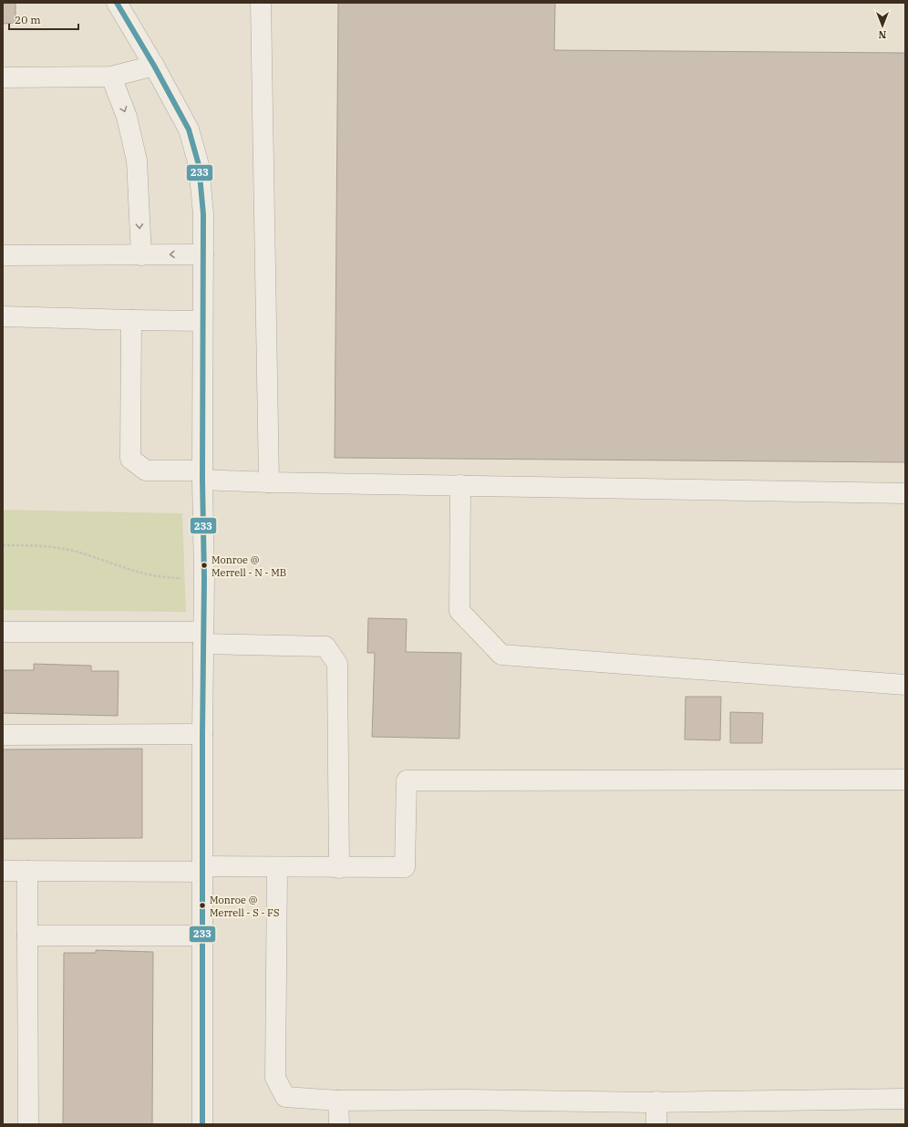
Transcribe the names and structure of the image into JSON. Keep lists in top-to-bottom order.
{
  "places": ["Monroe @ Merrell - N - MB", "Monroe @ Merrell - S - FS"],
  "lines": ["transit line 233"],
  "scale_bar": "20 m",
  "north": "bottom"
}
